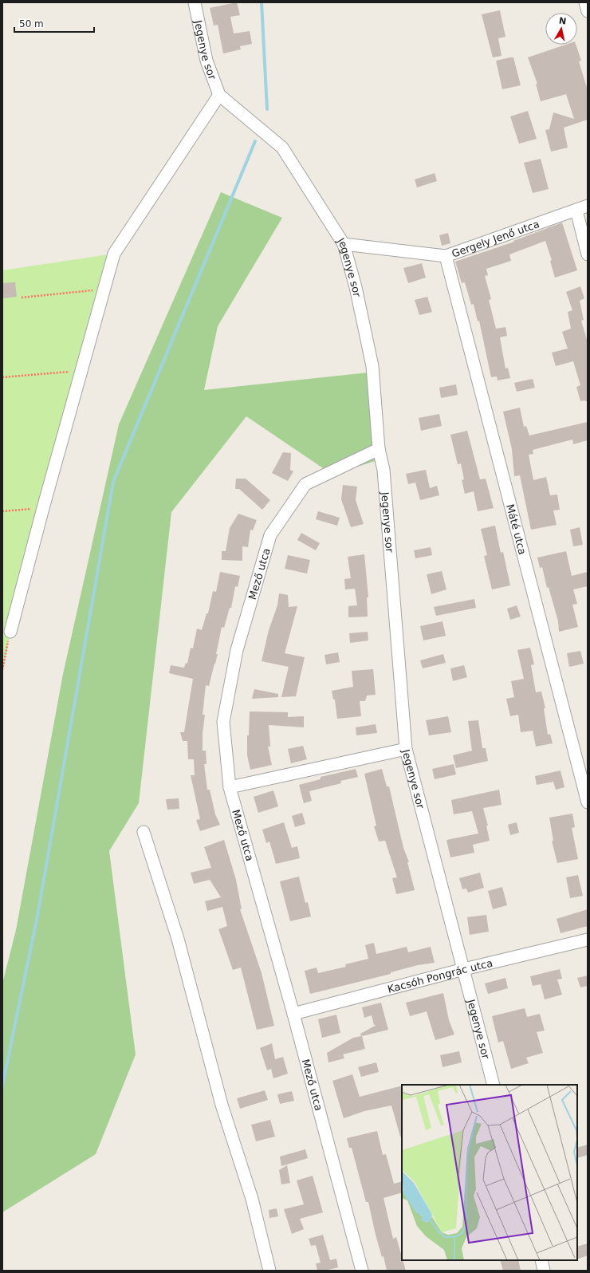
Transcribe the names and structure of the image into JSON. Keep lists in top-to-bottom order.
{
  "streets": {
    "street": [
      "Jegenye sor",
      "Gergely Jenő utca",
      "Máté utca",
      "Mező utca",
      "Kacsóh Pongrác utca"
    ]
  },
  "crossings": [
    ["Jegenye sor", "Gergely Jenő utca"],
    ["Jegenye sor", "Mező utca"],
    ["Jegenye sor", "Kacsóh Pongrác utca"],
    ["Gergely Jenő utca", "Máté utca"],
    ["Mező utca", "Kacsóh Pongrác utca"]
  ],
  "scale_bar": "50 m",
  "north": "top"
}
